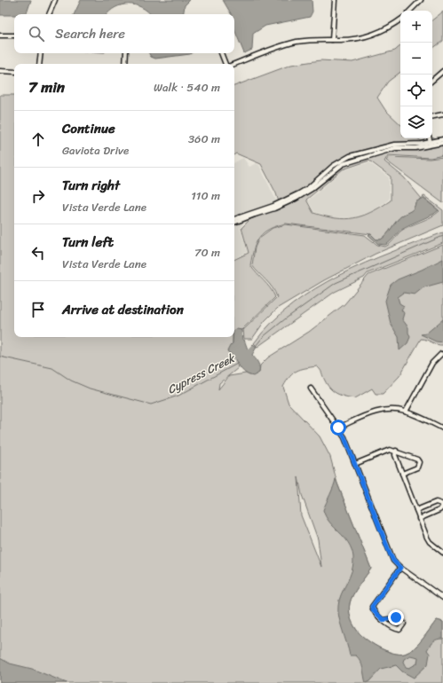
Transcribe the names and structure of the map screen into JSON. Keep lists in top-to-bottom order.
{
  "water": ["Cypress Creek"],
  "page": {
    "map_buttons": ["+", "−"],
    "search": "Search here",
    "heading": ["7 min", "Walk · 540 m"],
    "list": [
      ["Continue", "Gaviota Drive", "360 m"],
      ["Turn right", "Vista Verde Lane", "110 m"],
      ["Turn left", "Vista Verde Lane", "70 m"],
      "Arrive at destination"
    ]
  }
}
